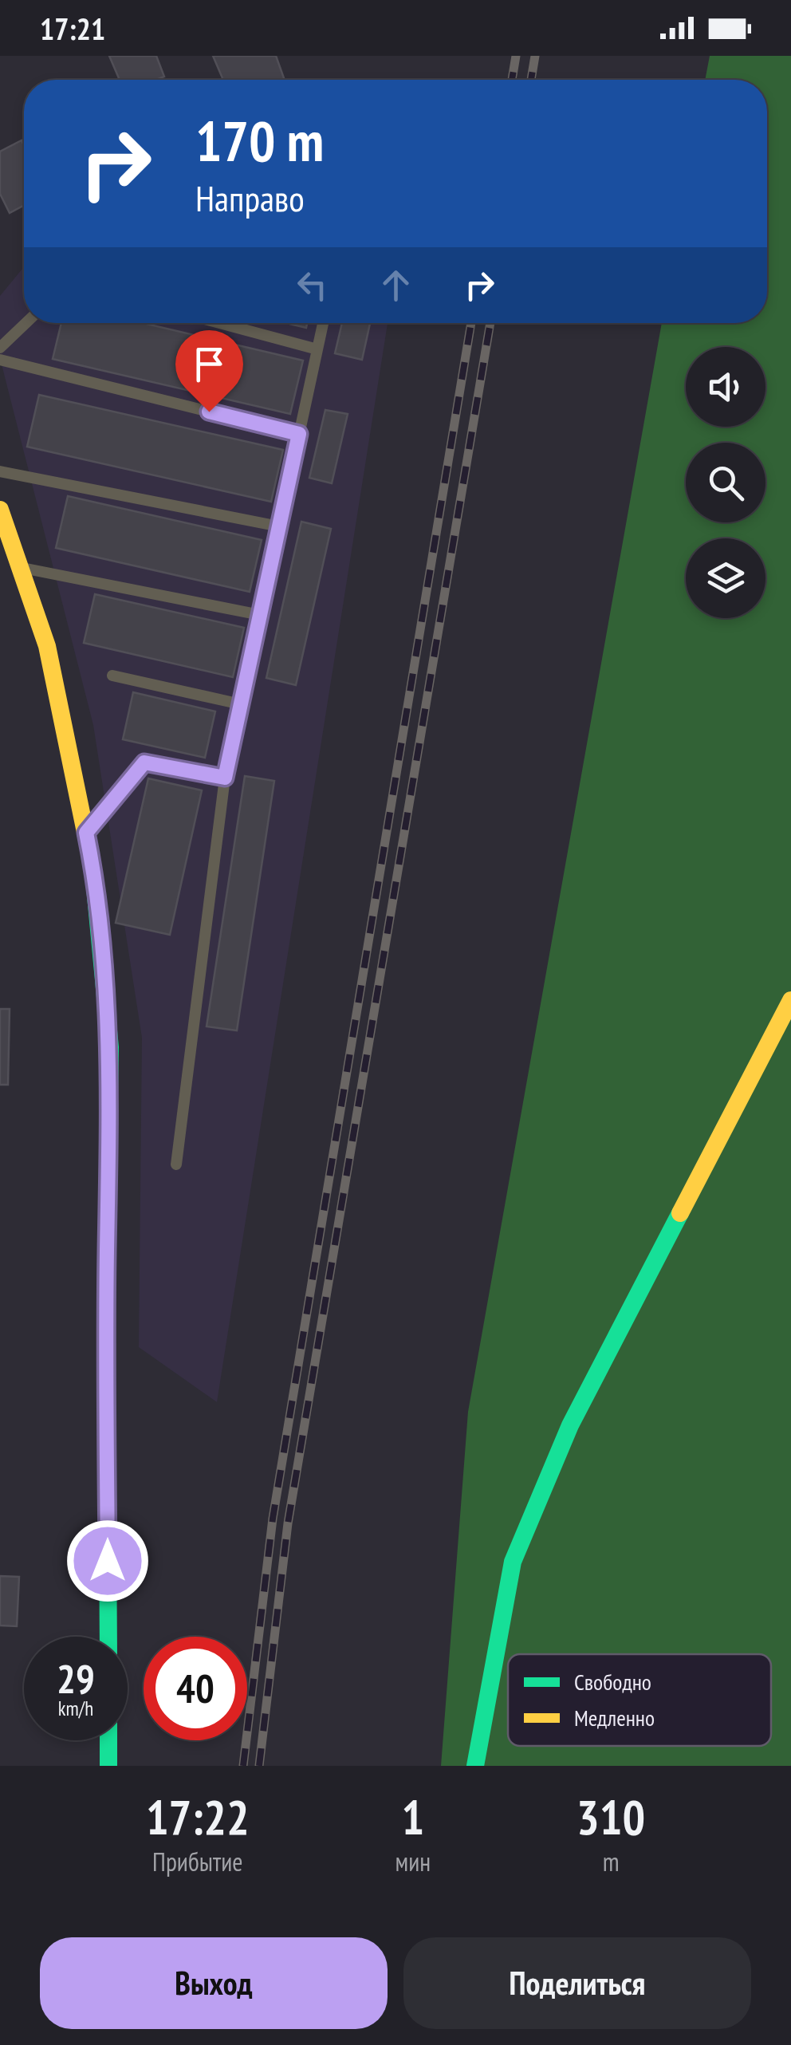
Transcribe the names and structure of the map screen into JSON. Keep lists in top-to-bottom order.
{
  "legend": ["Свободно", "Медленно"],
  "page": {
    "status": "17:21",
    "turn": ["170 m", "Направо"],
    "speed": "29 km/h",
    "limit": "40",
    "eta": [
      "17:22",
      "Прибытие",
      "1",
      "мин",
      "310",
      "m"
    ],
    "buttons": ["Выход", "Поделиться"]
  }
}
